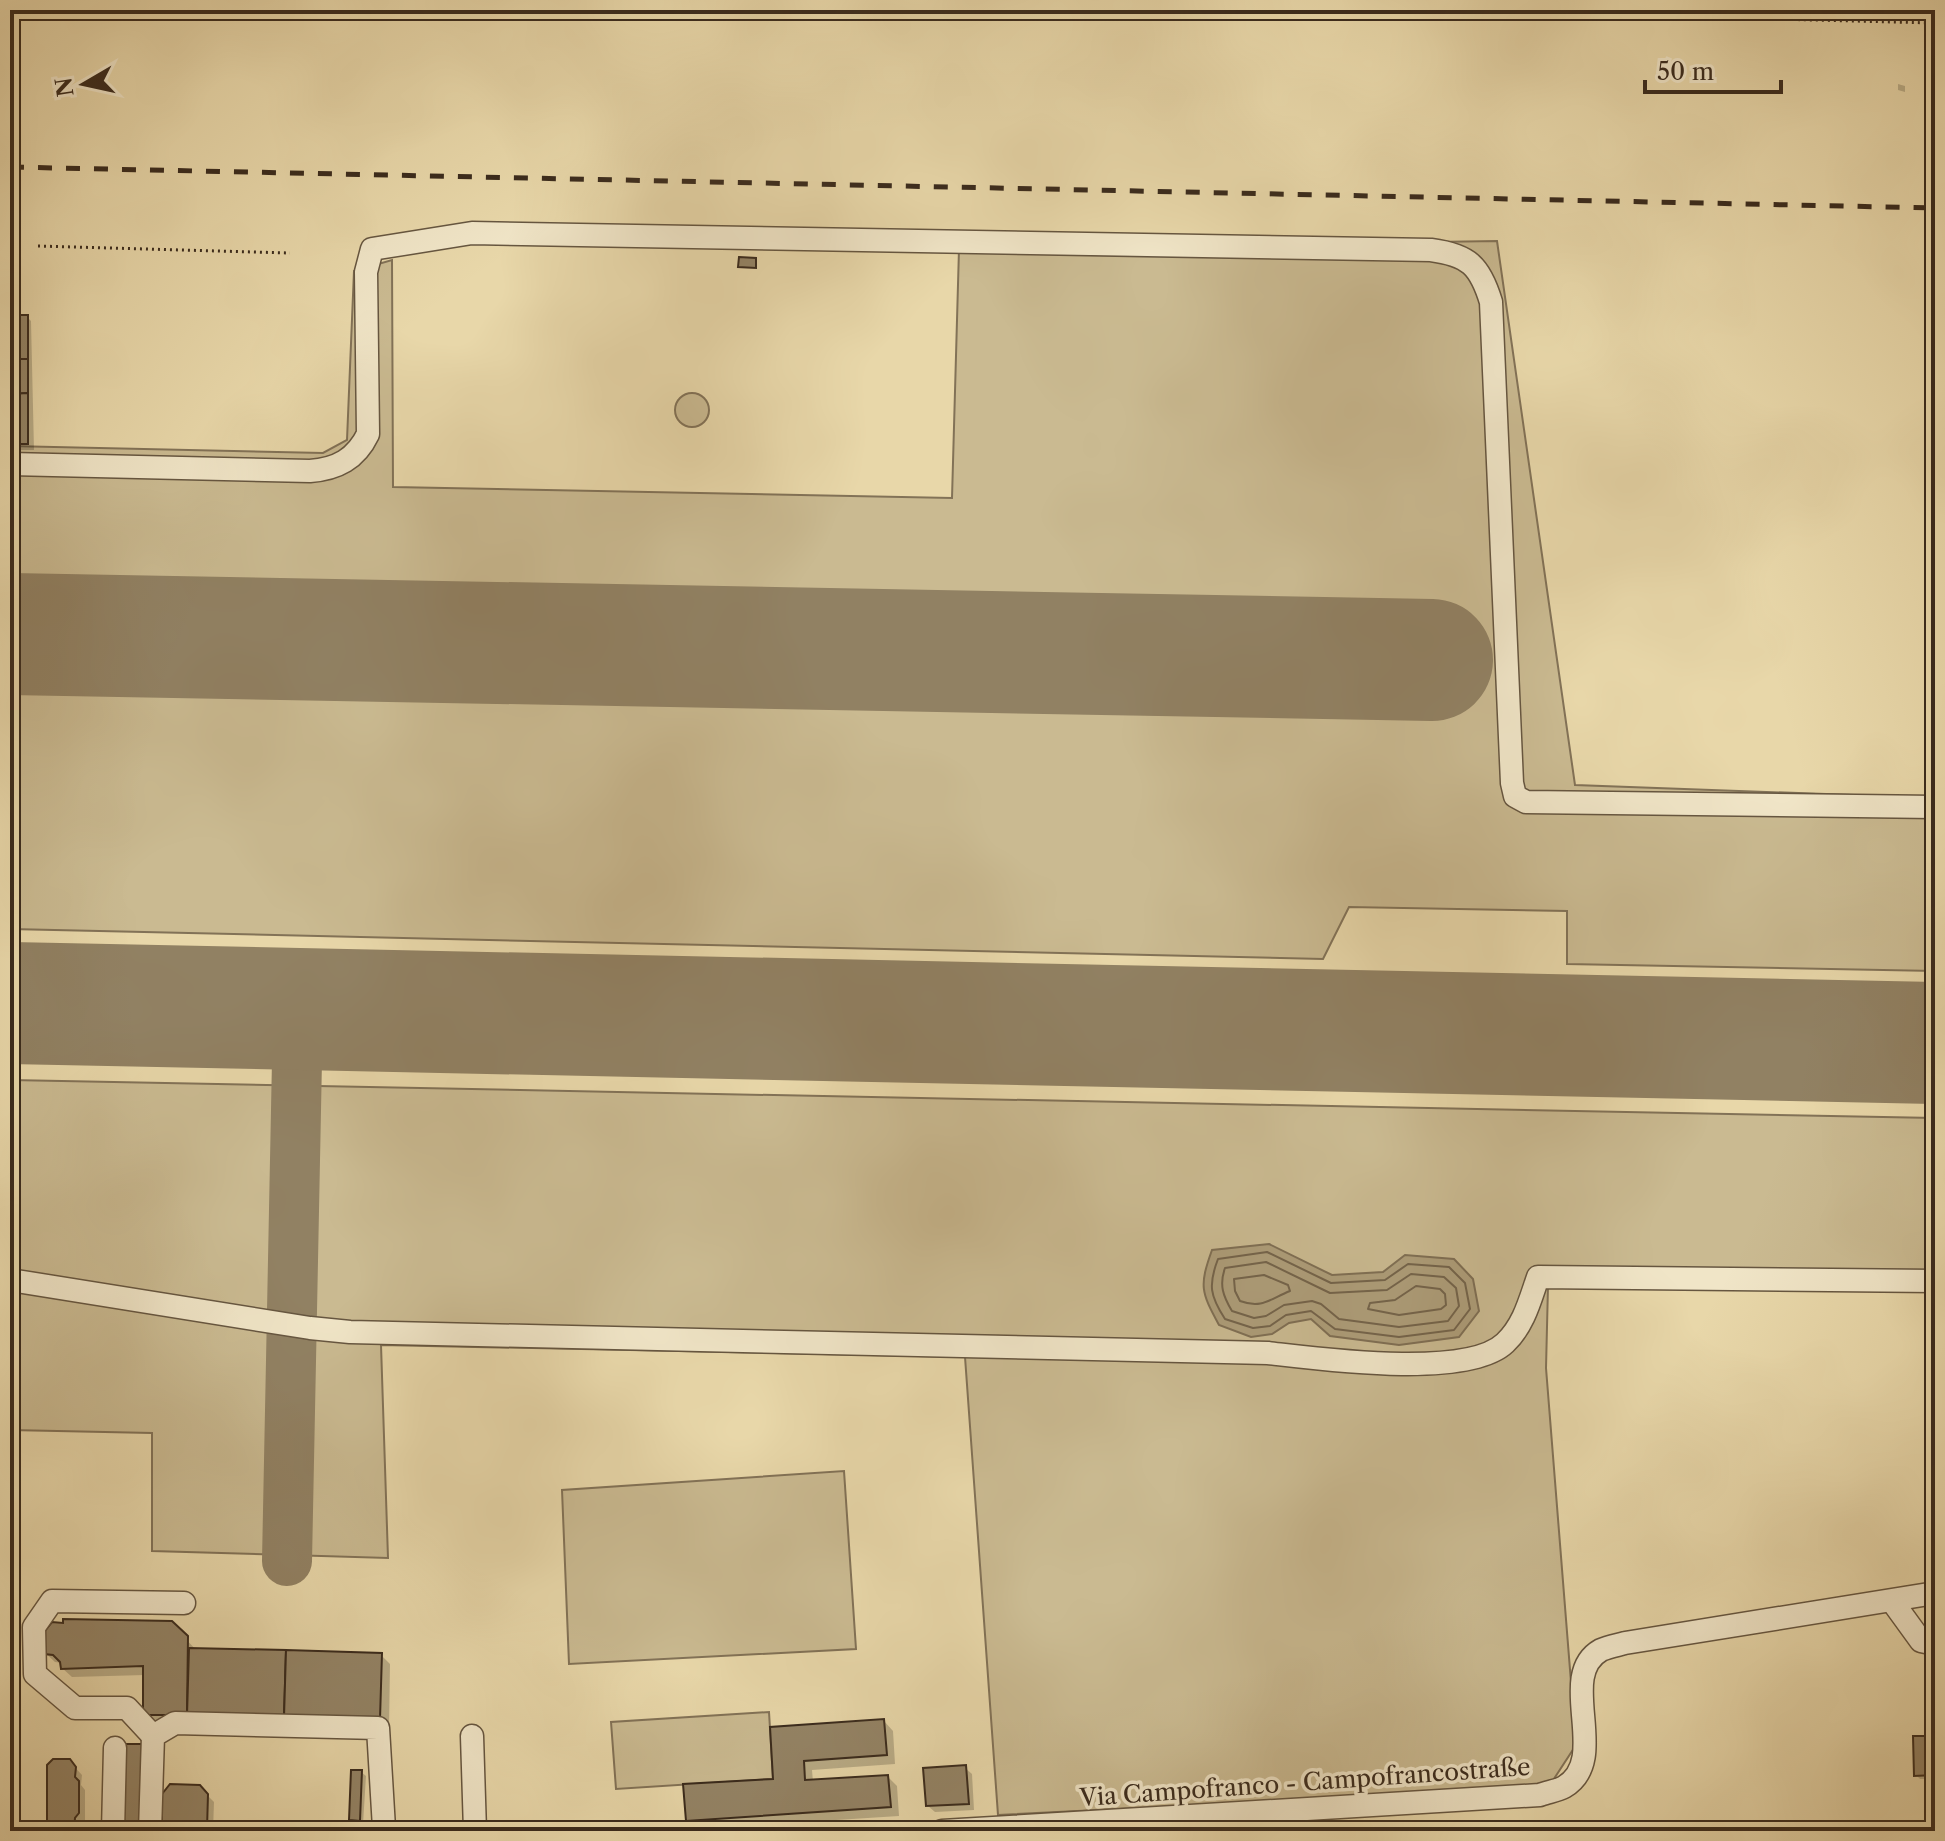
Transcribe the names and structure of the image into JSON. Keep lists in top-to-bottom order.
{
  "streets": {
    "street": ["Via Campofranco - Campofrancostraße"]
  },
  "scale_bar": "50 m",
  "north": "left"
}
